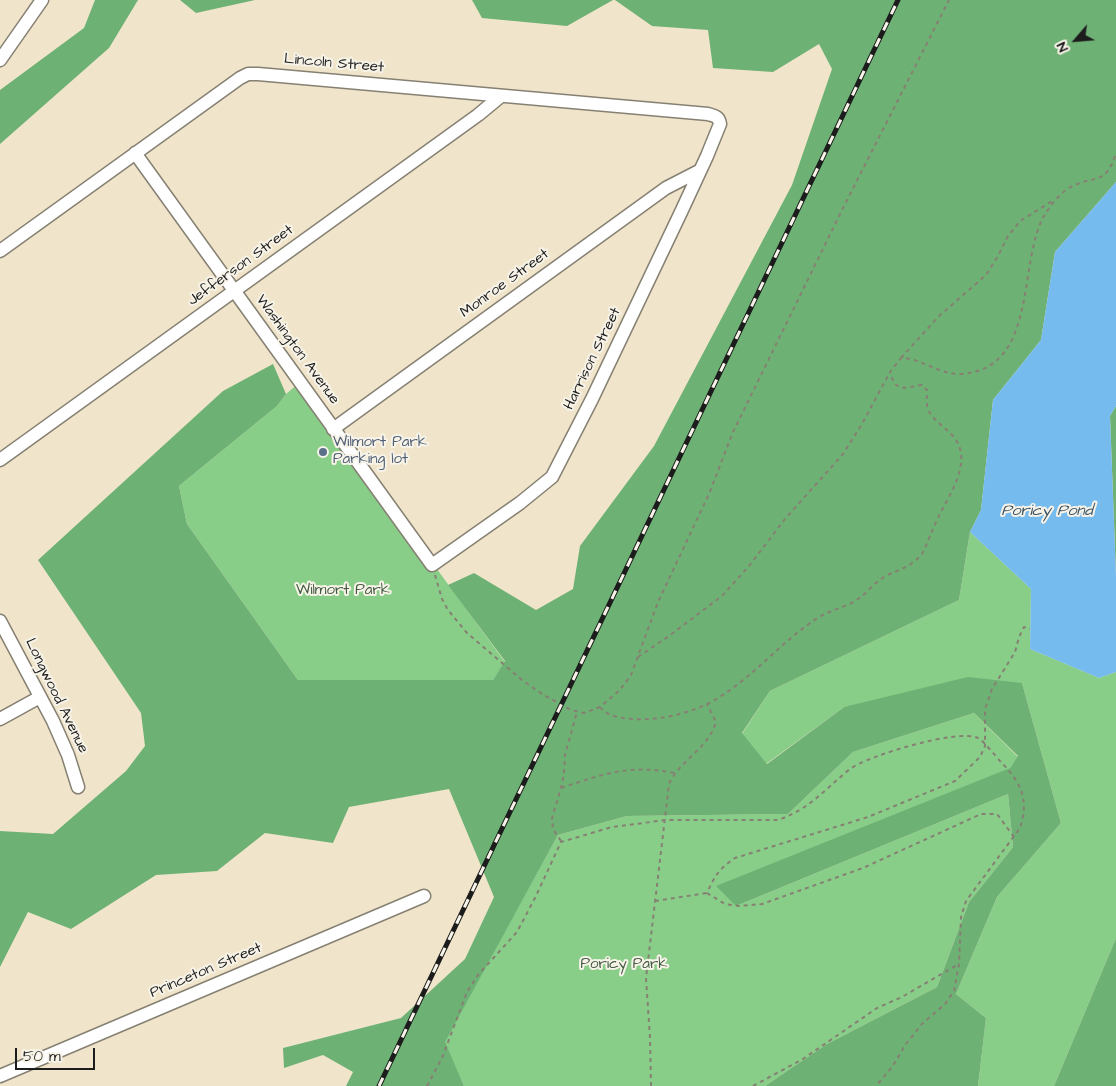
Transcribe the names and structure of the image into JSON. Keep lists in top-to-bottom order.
{
  "streets": {
    "street": [
      "Lincoln Street",
      "Jefferson Street",
      "Monroe Street",
      "Washington Avenue",
      "Harrison Street",
      "Longwood Avenue",
      "Princeton Street"
    ]
  },
  "crossings": [
    ["Lincoln Street", "Jefferson Street"],
    ["Lincoln Street", "Washington Avenue"],
    ["Lincoln Street", "Harrison Street"],
    ["Jefferson Street", "Washington Avenue"],
    ["Monroe Street", "Washington Avenue"],
    ["Monroe Street", "Harrison Street"],
    ["Washington Avenue", "Harrison Street"]
  ],
  "water": ["Poricy Pond"],
  "parks": ["Wilmort Park", "Poricy Park"],
  "places": ["Wilmort Park Parking lot"],
  "scale_bar": "50 m",
  "north": "bottom left"
}
